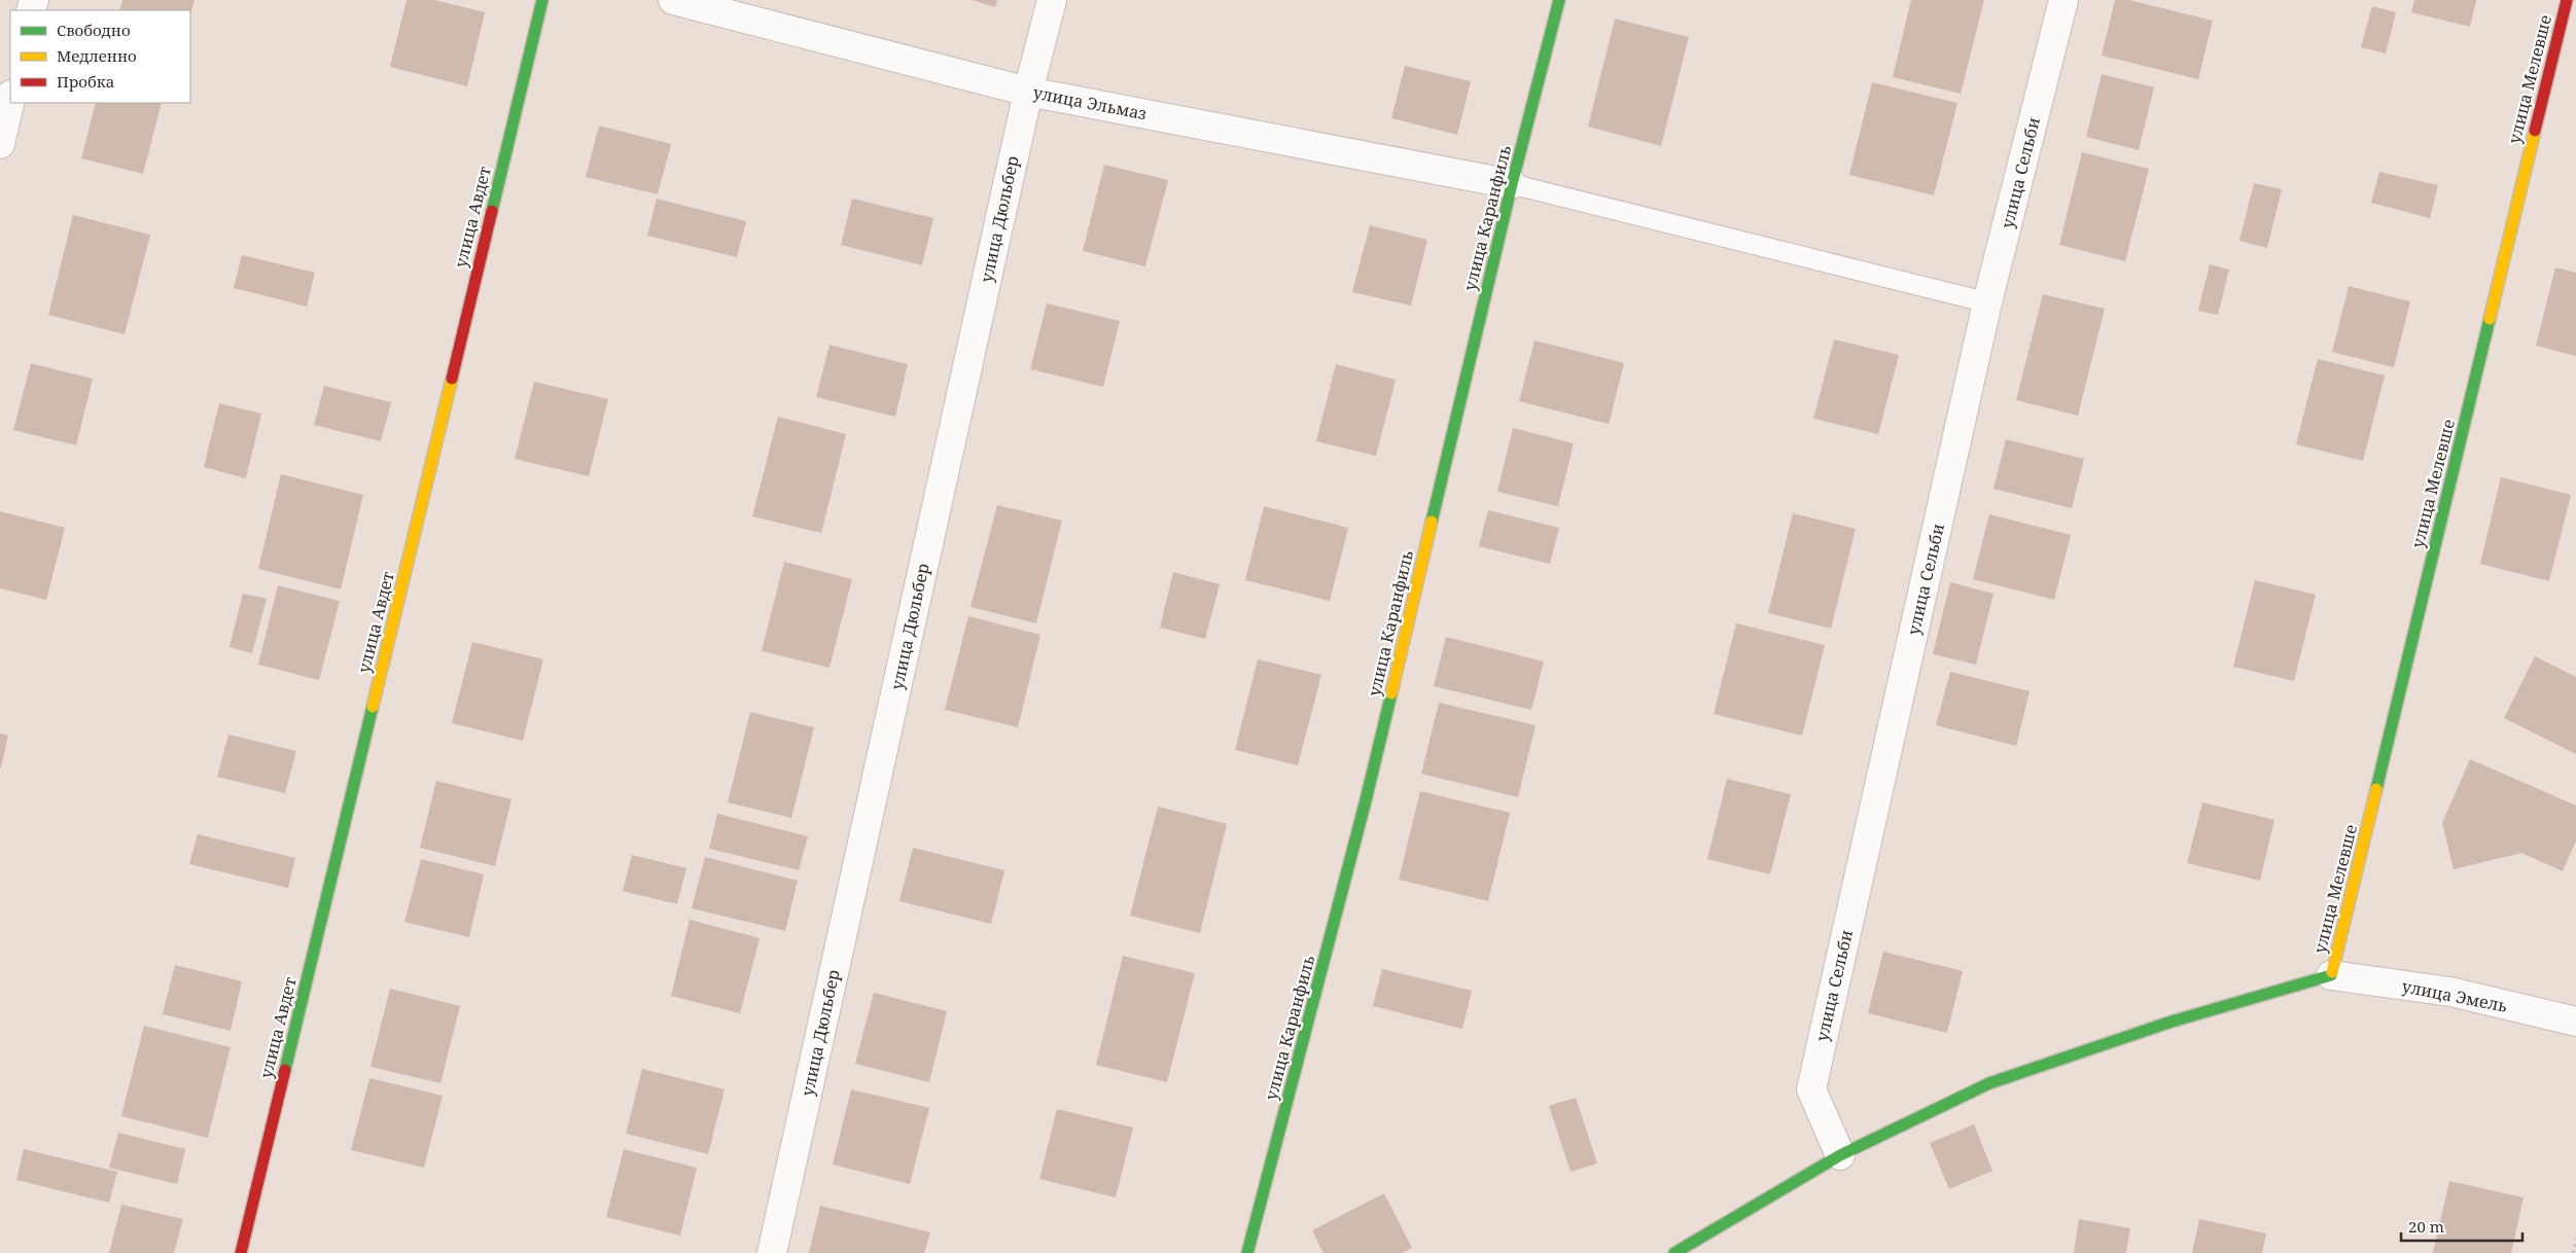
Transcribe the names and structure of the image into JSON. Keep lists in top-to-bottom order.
{
  "streets": {
    "street": [
      "улица Мелевше",
      "улица Эльмаз",
      "улица Сельби",
      "улица Авдет",
      "улица Каранфиль",
      "улица Дюльбер",
      "улица Эмель"
    ]
  },
  "crossings": [
    ["улица Мелевше", "улица Эмель"],
    ["улица Эльмаз", "улица Каранфиль"],
    ["улица Эльмаз", "улица Дюльбер"]
  ],
  "legend": ["Свободно", "Медленно", "Пробка"],
  "scale_bar": "20 m"
}
